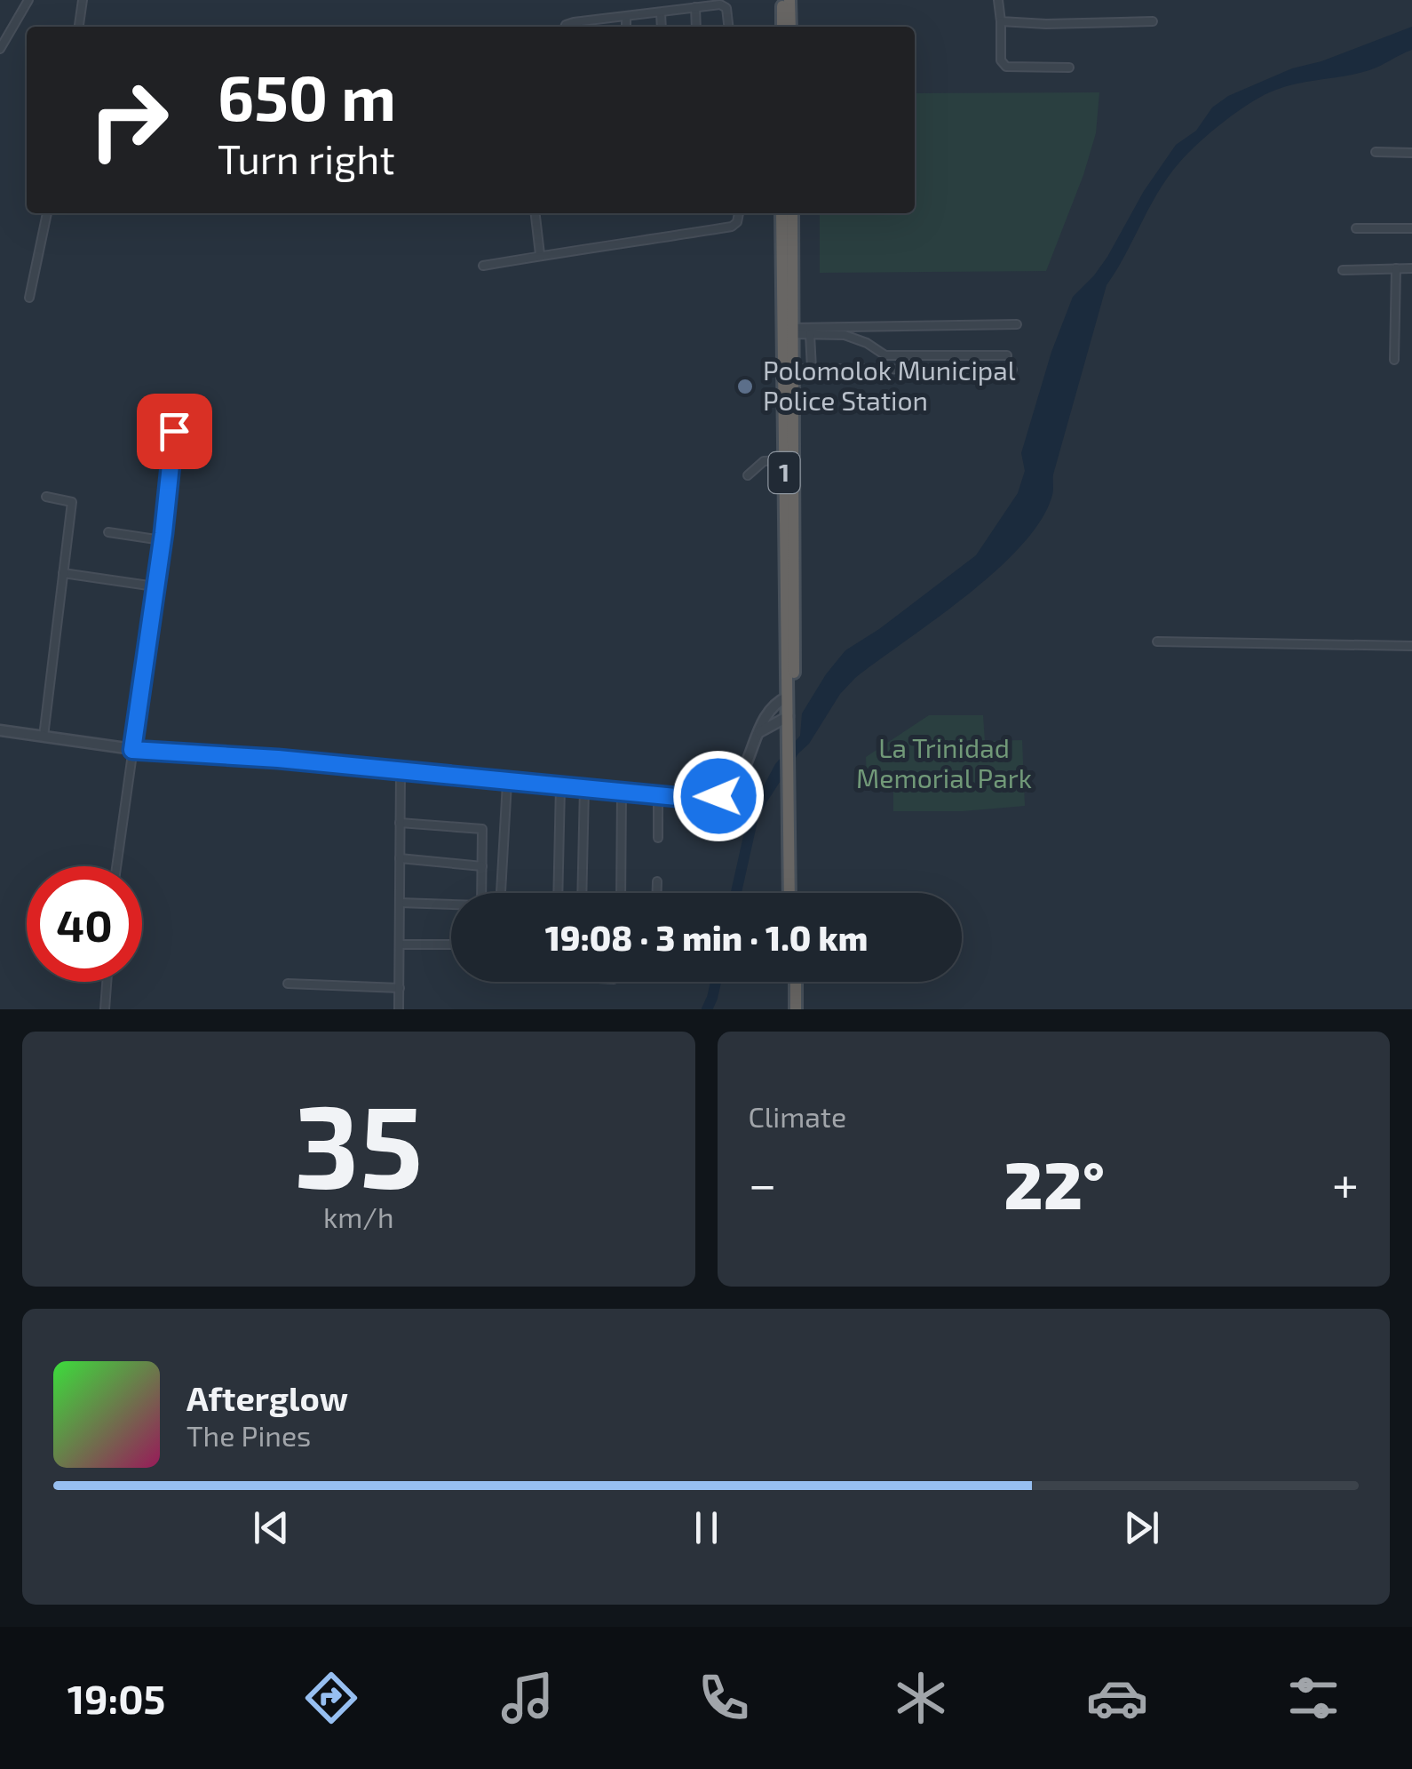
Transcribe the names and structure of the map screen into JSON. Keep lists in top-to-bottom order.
{
  "streets": {
    "highway": ["1"]
  },
  "parks": ["La Trinidad Memorial Park"],
  "places": ["Polomolok Municipal Police Station"],
  "page": {
    "turn": ["650 m", "Turn right"],
    "limit": "40",
    "trip": "19:08 · 3 min · 1.0 km",
    "tile": [
      ["35", "km/h"],
      "Climate"
    ],
    "heat": ["−", "22°", "+"],
    "song": ["Afterglow", "The Pines"],
    "tabs": "19:05"
  }
}
